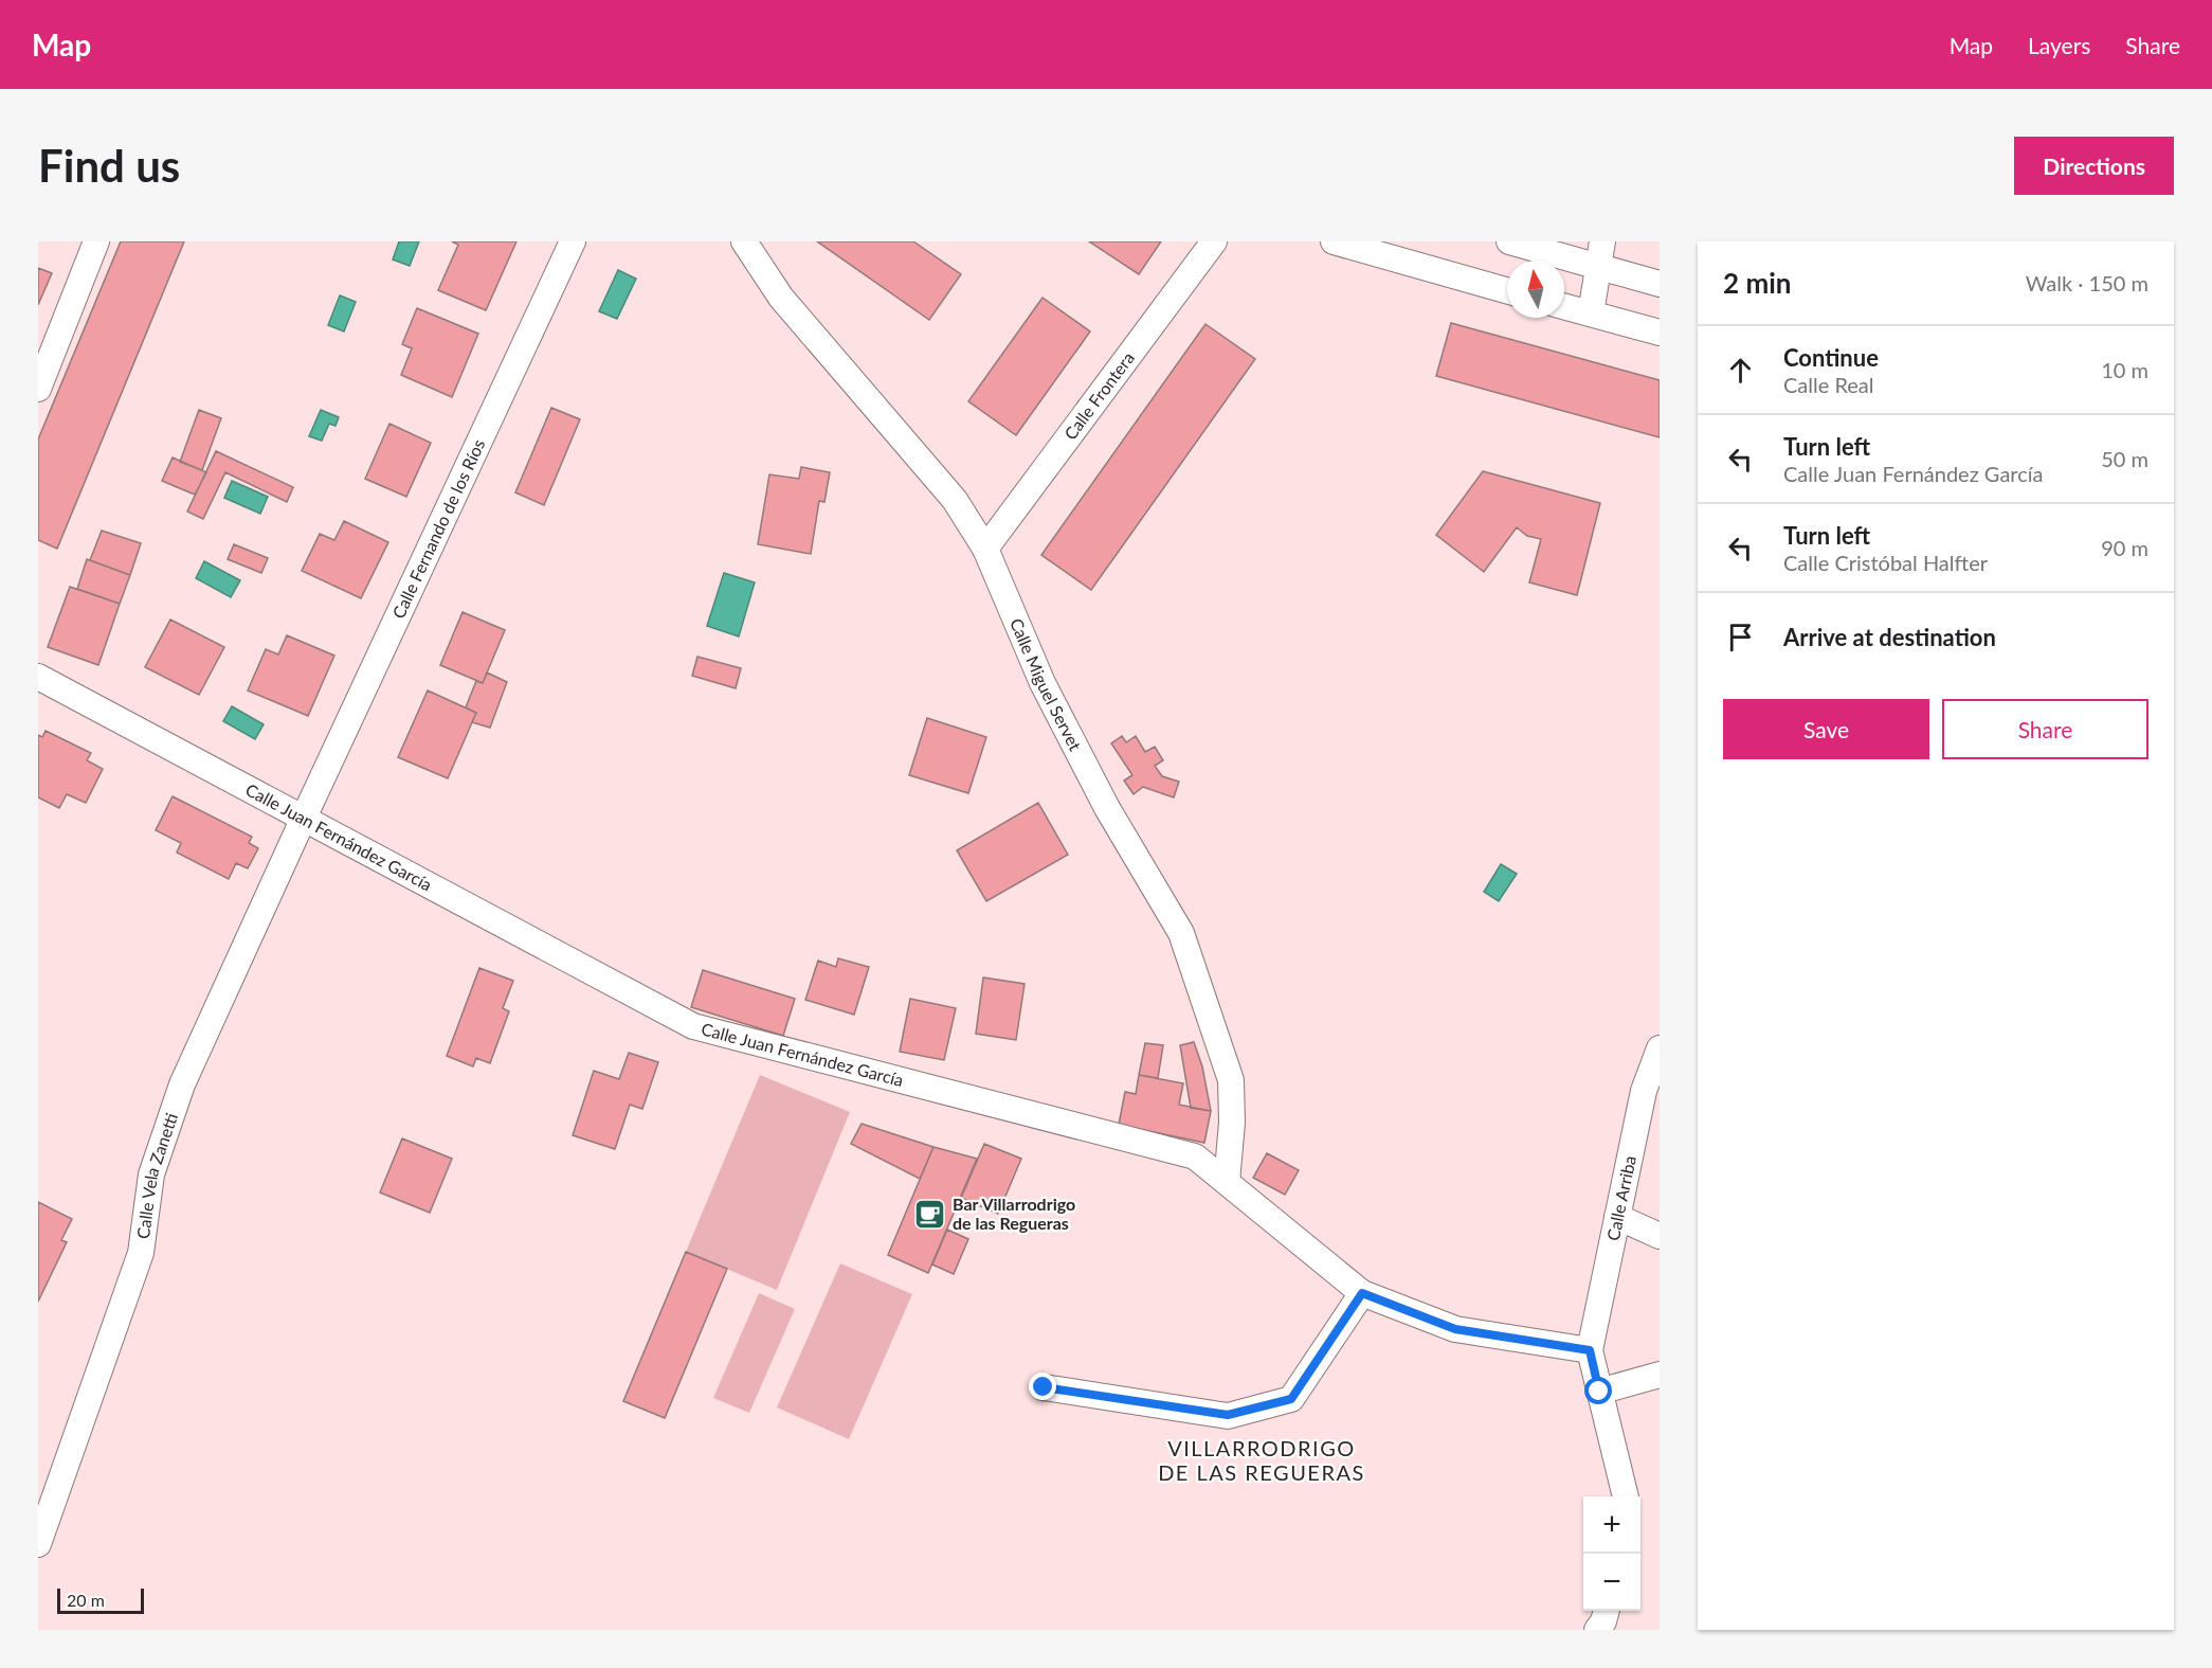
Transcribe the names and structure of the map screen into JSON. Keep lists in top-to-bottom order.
{
  "streets": {
    "street": [
      "Calle Frontera",
      "Calle Fernando de los Ríos",
      "Calle Miguel Servet",
      "Calle Juan Fernández García",
      "Calle Vela Zanetti",
      "Calle Arriba"
    ]
  },
  "crossings": [
    ["Calle Frontera", "Calle Miguel Servet"],
    ["Calle Fernando de los Ríos", "Calle Juan Fernández García"],
    ["Calle Fernando de los Ríos", "Calle Vela Zanetti"],
    ["Calle Miguel Servet", "Calle Juan Fernández García"],
    ["Calle Juan Fernández García", "Calle Vela Zanetti"],
    ["Calle Juan Fernández García", "Calle Arriba"]
  ],
  "districts": ["VILLARRODRIGO DE LAS REGUERAS"],
  "places": {
    "cafe": ["Bar Villarrodrigo de las Regueras"]
  },
  "scale_bar": "20 m",
  "north": "top",
  "page": {
    "header": "Map",
    "nav": ["Map", "Layers", "Share"],
    "buttons": [
      "Directions",
      ["Save", "Share"]
    ],
    "title": "Find us",
    "heading": ["2 min", "Walk · 150 m"],
    "list": [
      ["Continue", "Calle Real", "10 m"],
      ["Turn left", "Calle Juan Fernández García", "50 m"],
      ["Turn left", "Calle Cristóbal Halfter", "90 m"],
      "Arrive at destination"
    ],
    "map_buttons": ["+", "−"],
    "scale": "20 m"
  }
}
